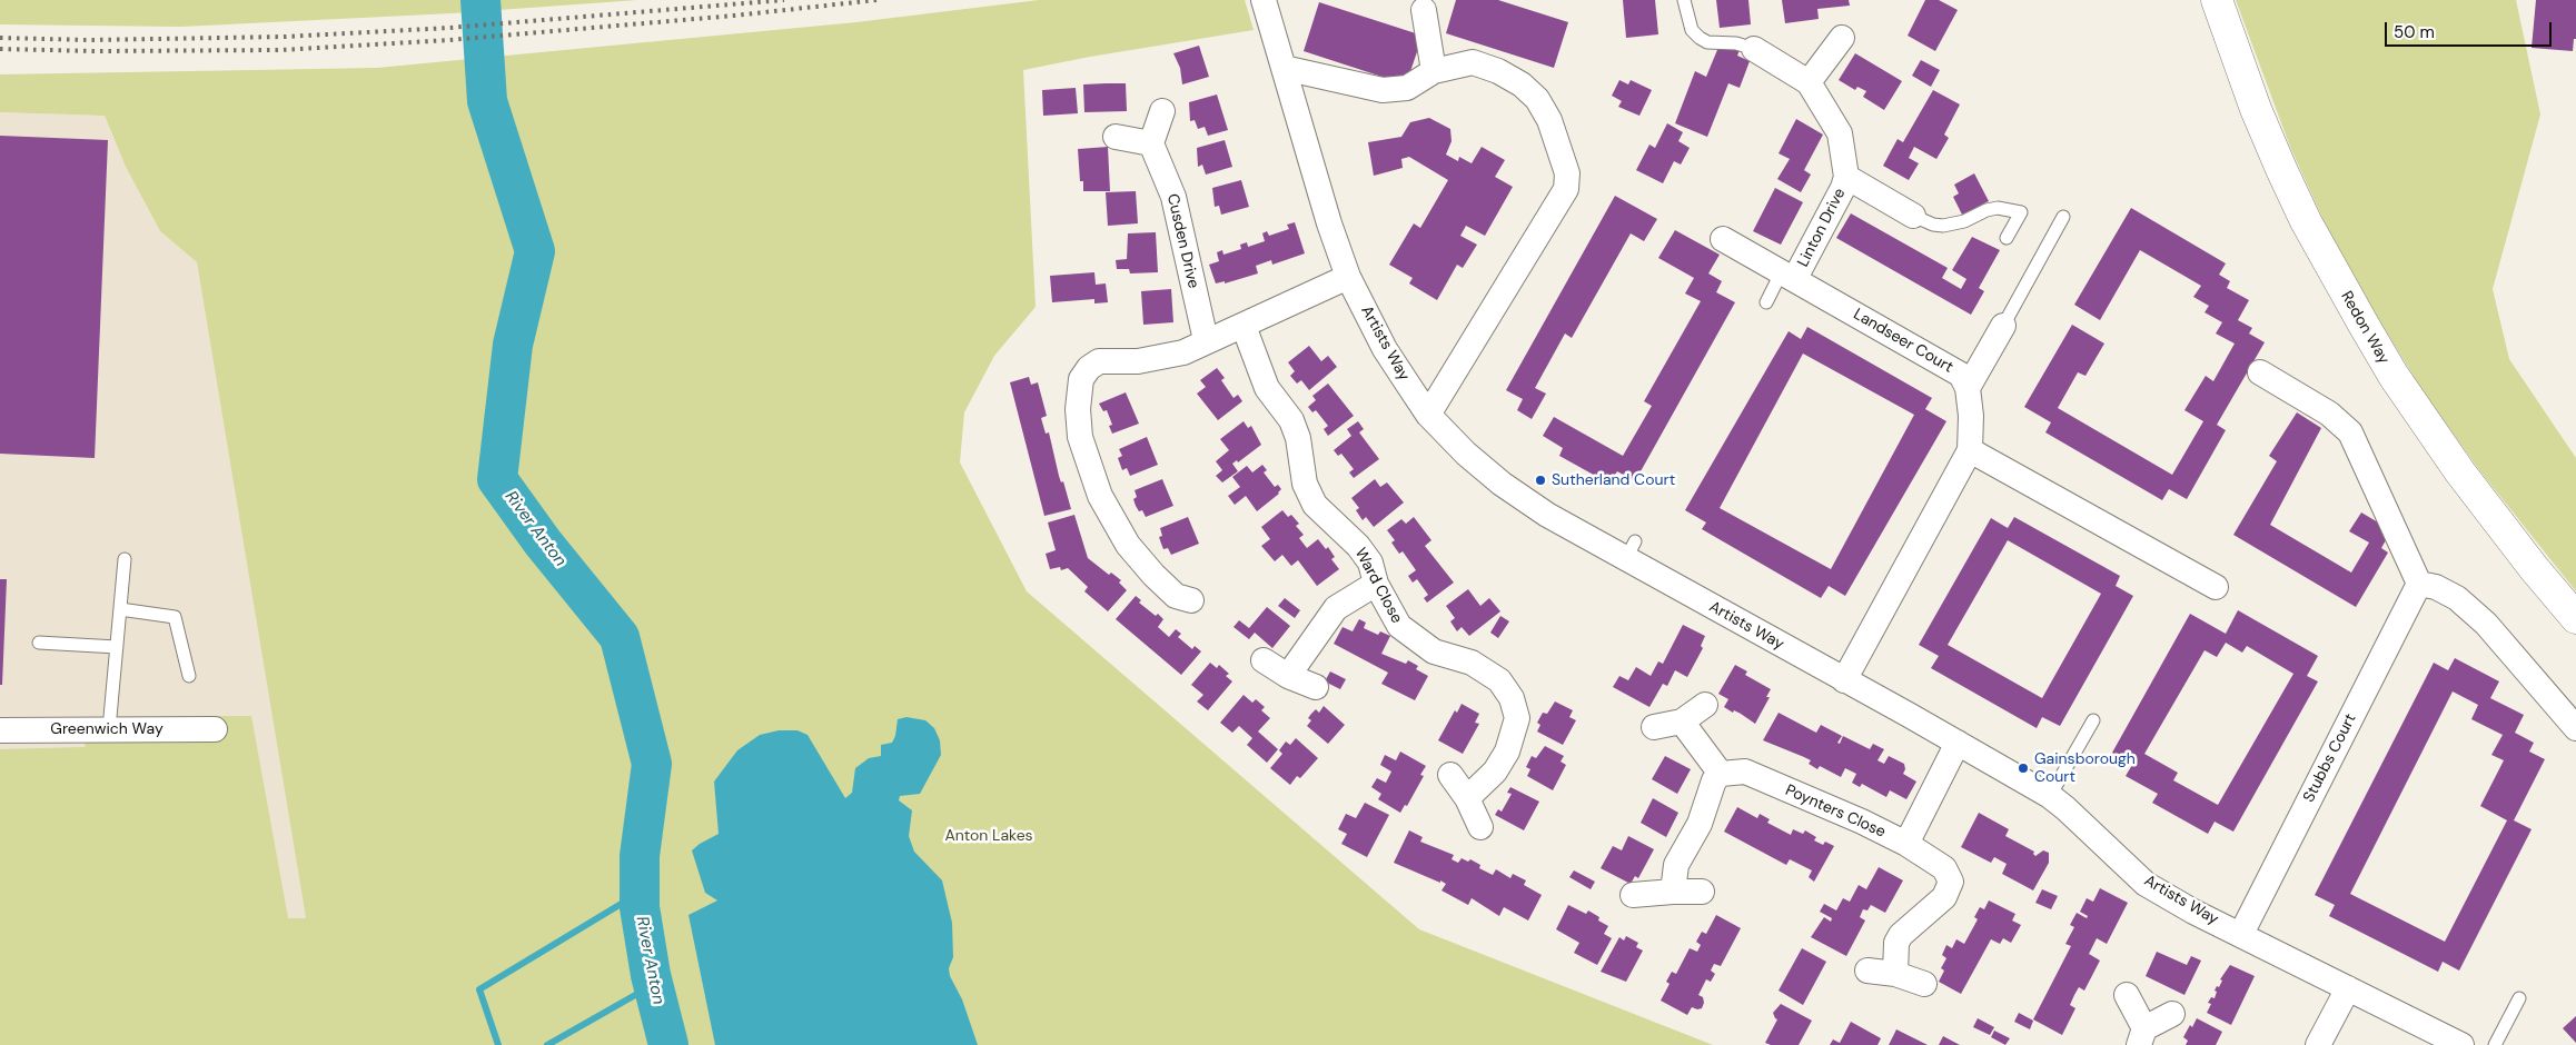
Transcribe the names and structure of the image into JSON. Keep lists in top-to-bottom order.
{
  "streets": {
    "main road": ["Redon Way"],
    "street": [
      "Linton Drive",
      "Cusden Drive",
      "Landseer Court",
      "Artists Way",
      "Ward Close",
      "Greenwich Way",
      "Stubbs Court",
      "Poynters Close"
    ]
  },
  "crossings": [
    ["Linton Drive", "Landseer Court"],
    ["Artists Way", "Stubbs Court"]
  ],
  "water": ["River Anton"],
  "parks": ["Anton Lakes"],
  "places": ["Sutherland Court", "Gainsborough Court"],
  "scale_bar": "50 m"
}
